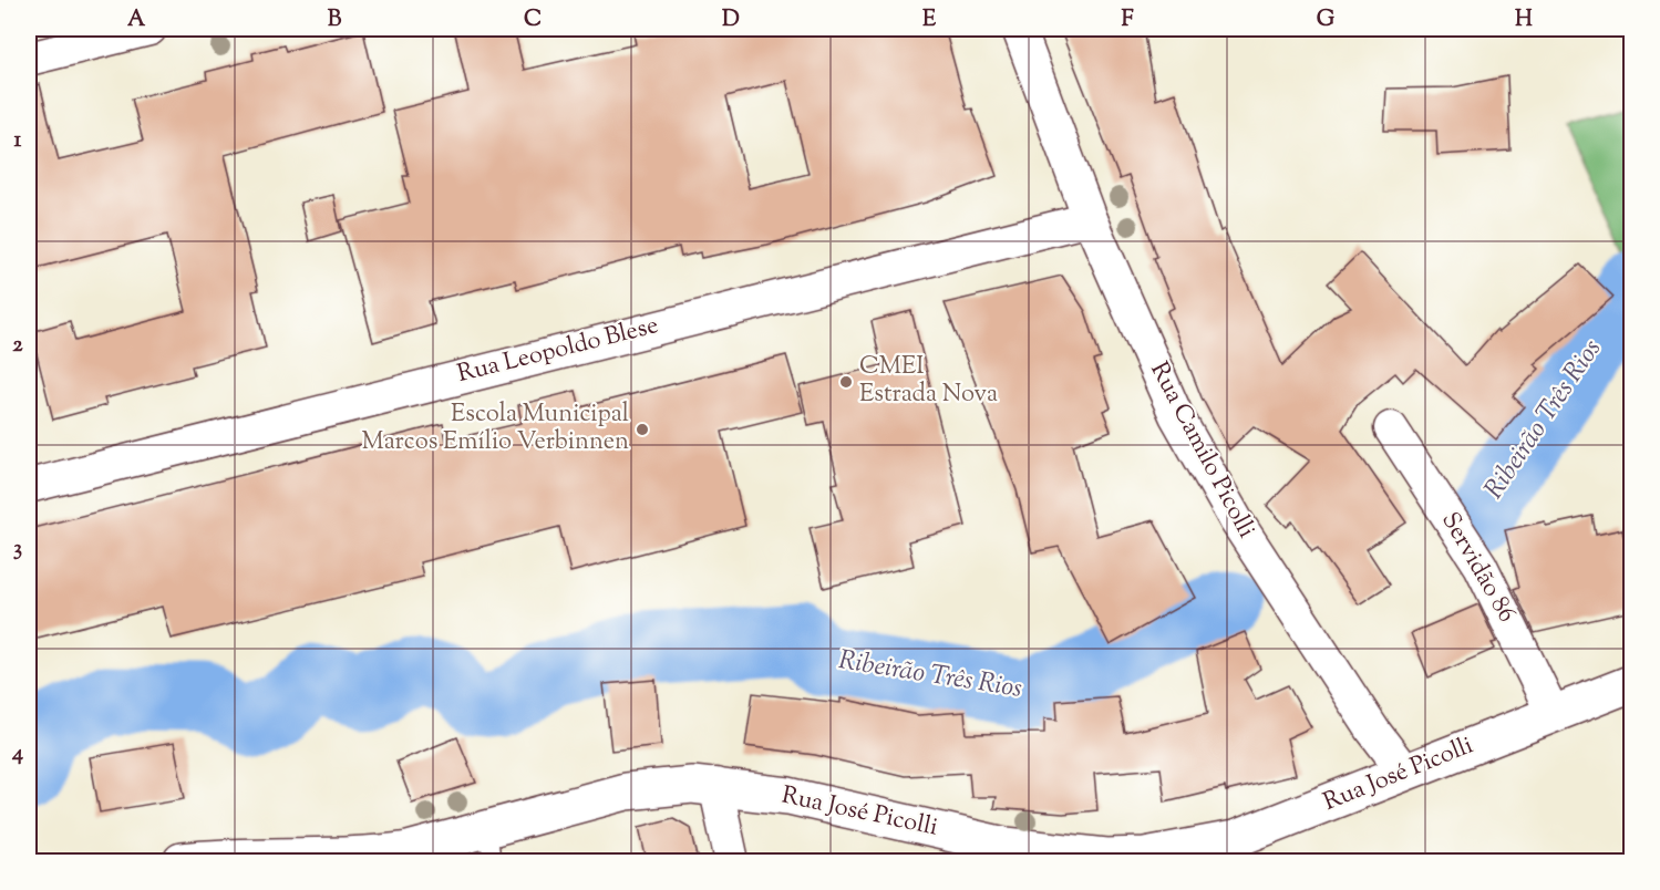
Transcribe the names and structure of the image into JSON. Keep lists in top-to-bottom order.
{
  "streets": {
    "street": [
      "Rua Leopoldo Blese",
      "Rua Camilo Picolli",
      "Servidão 86",
      "Rua José Picolli"
    ]
  },
  "crossings": [
    ["Rua Leopoldo Blese", "Rua Camilo Picolli"],
    ["Rua Camilo Picolli", "Rua José Picolli"],
    ["Servidão 86", "Rua José Picolli"]
  ],
  "water": ["Ribeirão Três Rios"],
  "places": ["CMEI Estrada Nova", "Escola Municipal Marcos Emílio Verbinnen"],
  "grid": {
    "columns": [
      "A",
      "B",
      "C",
      "D",
      "E",
      "F",
      "G",
      "H"
    ],
    "rows": [
      "1",
      "2",
      "3",
      "4"
    ]
  }
}
